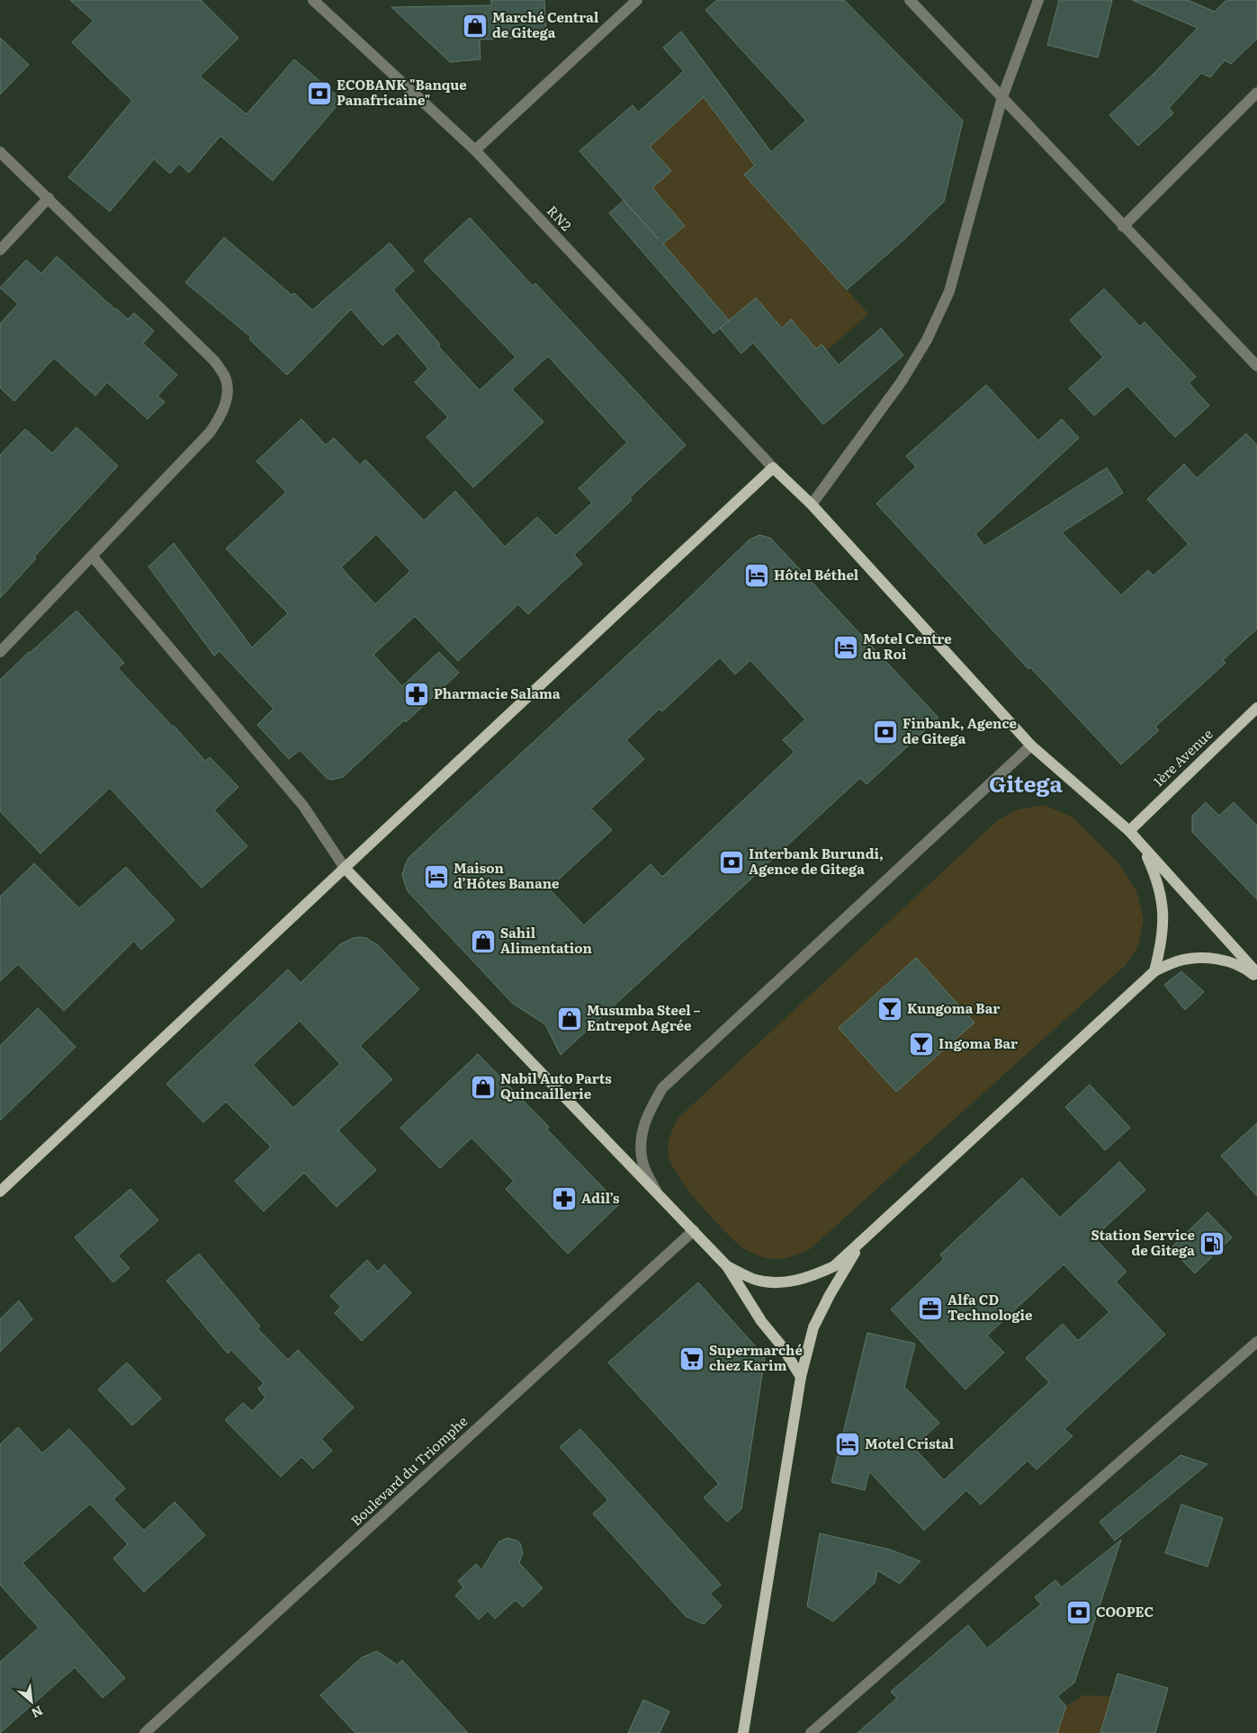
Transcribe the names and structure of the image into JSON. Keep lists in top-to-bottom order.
{
  "streets": {
    "main road": ["1ère Avenue"],
    "street": ["RN2", "Boulevard du Triomphe"]
  },
  "districts": ["Gitega"],
  "places": {
    "shop": [
      "Marché Central de Gitega",
      "Sahil Alimentation",
      "Musumba Steel – Entrepot Agrée",
      "Nabil Auto Parts Quincaillerie"
    ],
    "bank": [
      "ECOBANK \"Banque Panafricaine\"",
      "Finbank, Agence de Gitega",
      "Interbank Burundi, Agence de Gitega",
      "COOPEC"
    ],
    "hotel": [
      "Hôtel Béthel",
      "Motel Centre du Roi",
      "Maison d’Hôtes Banane",
      "Motel Cristal"
    ],
    "pharmacy": ["Pharmacie Salama", "Adil’s"],
    "bar": ["Kungoma Bar", "Ingoma Bar"],
    "fuel station": ["Station Service de Gitega"],
    "office": ["Alfa CD Technologie"],
    "supermarket": ["Supermarché chez Karim"]
  },
  "north": "bottom right"
}
